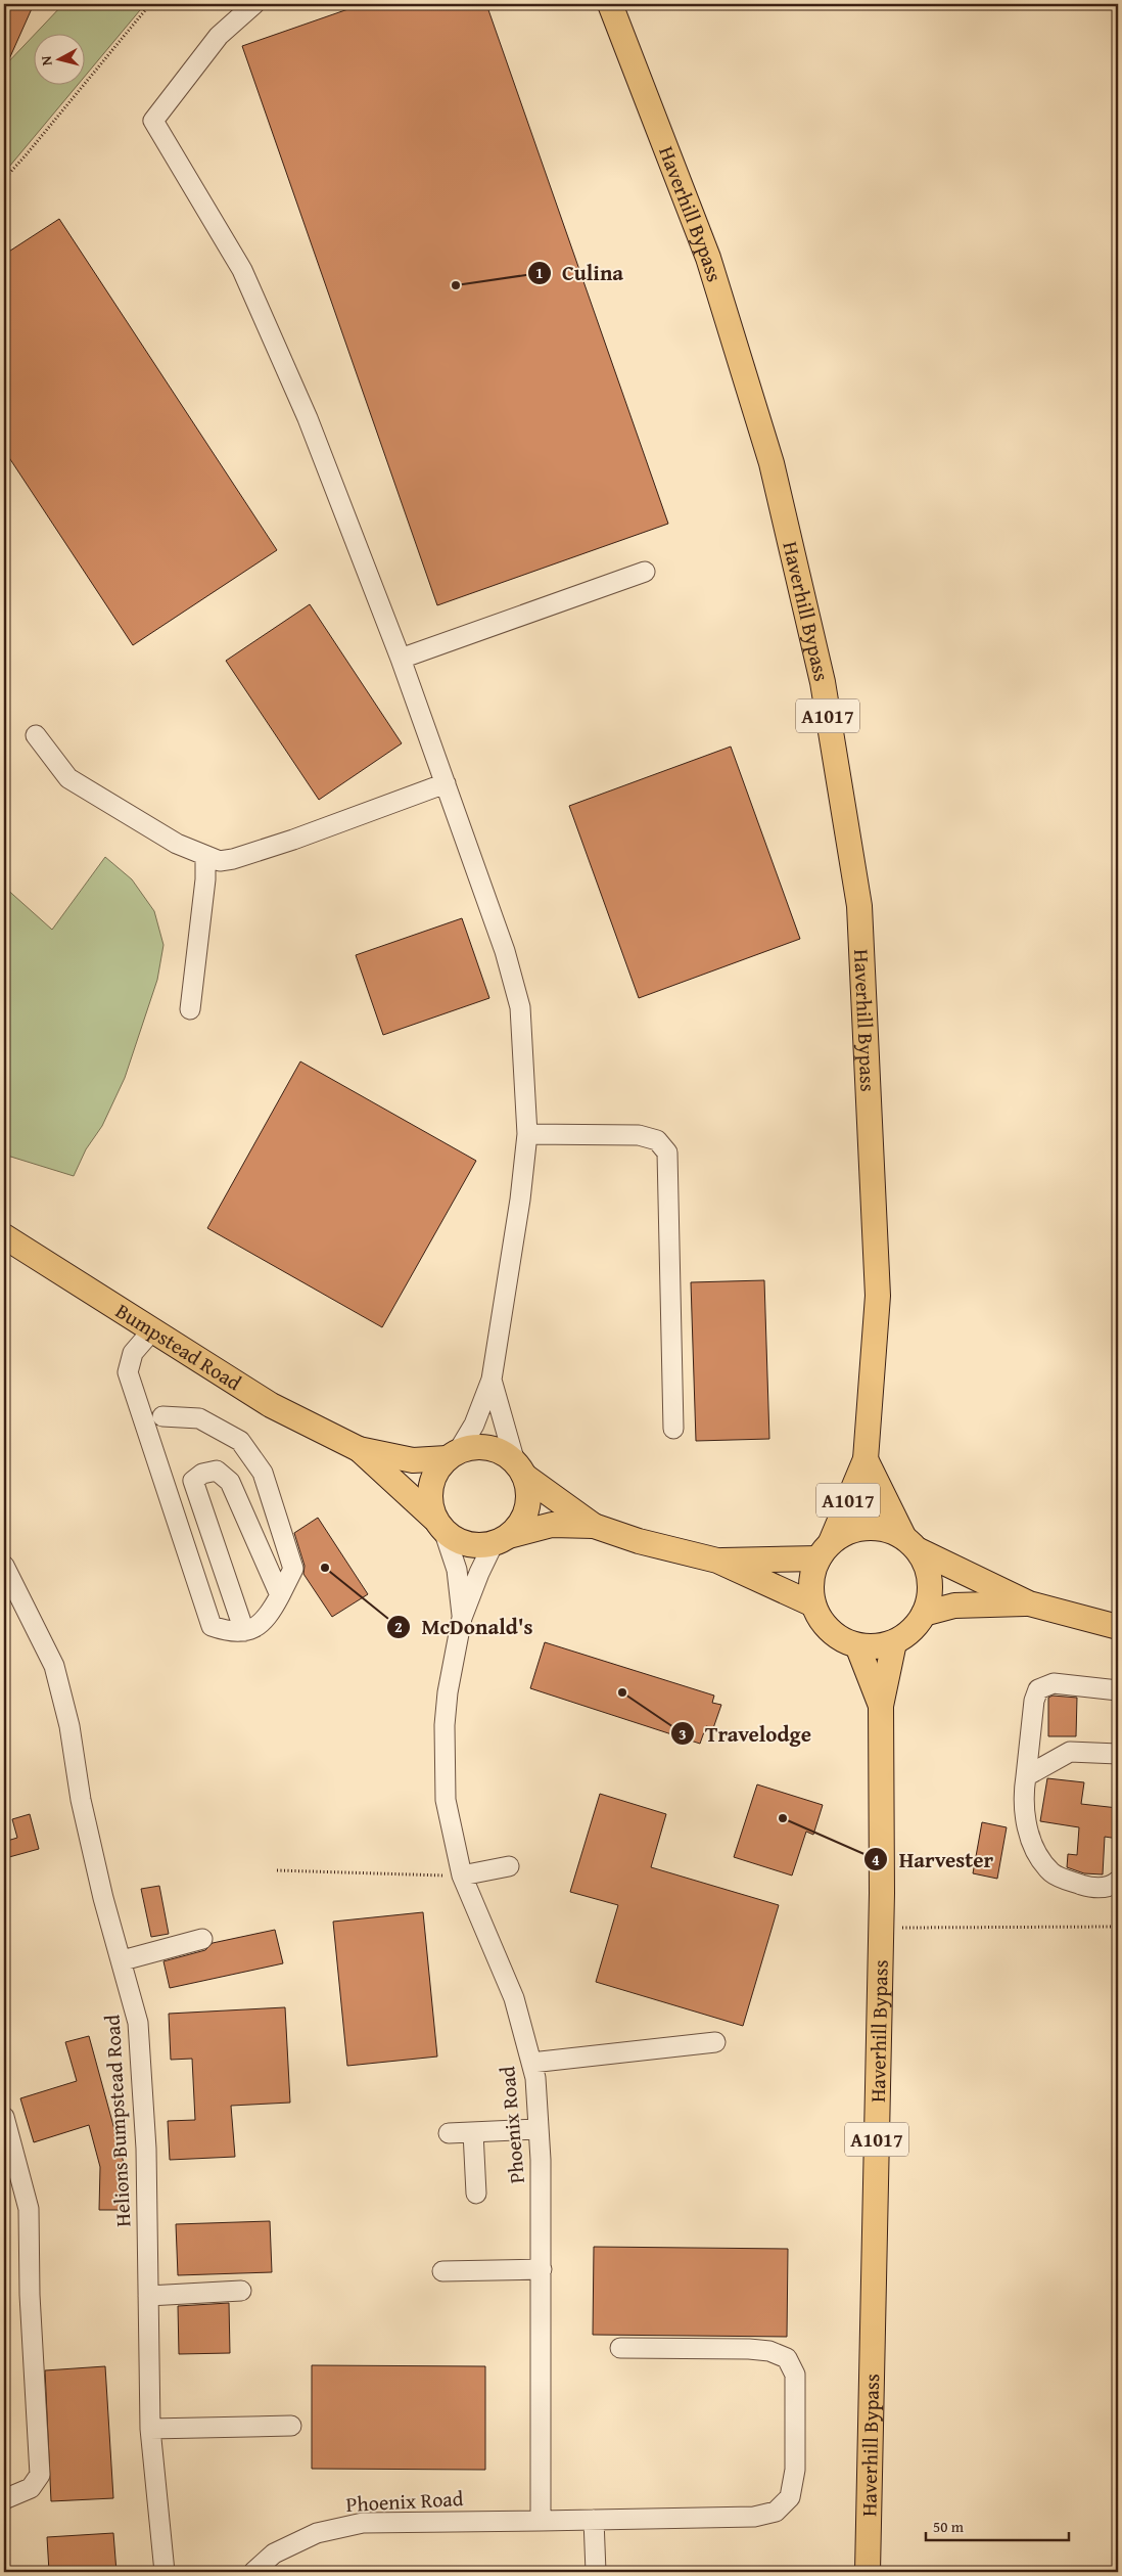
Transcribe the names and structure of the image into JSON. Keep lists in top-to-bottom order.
{
  "streets": {
    "main road": ["Haverhill Bypass", "A1017", "Bumpstead Road"],
    "street": ["Helions Bumpstead Road", "Phoenix Road"]
  },
  "crossings": [
    ["Haverhill Bypass", "A1017"],
    ["Bumpstead Road", "Phoenix Road"]
  ],
  "places": [
    "Culina",
    "McDonald's",
    "Travelodge",
    "Harvester"
  ],
  "scale_bar": "50 m",
  "north": "left"
}
